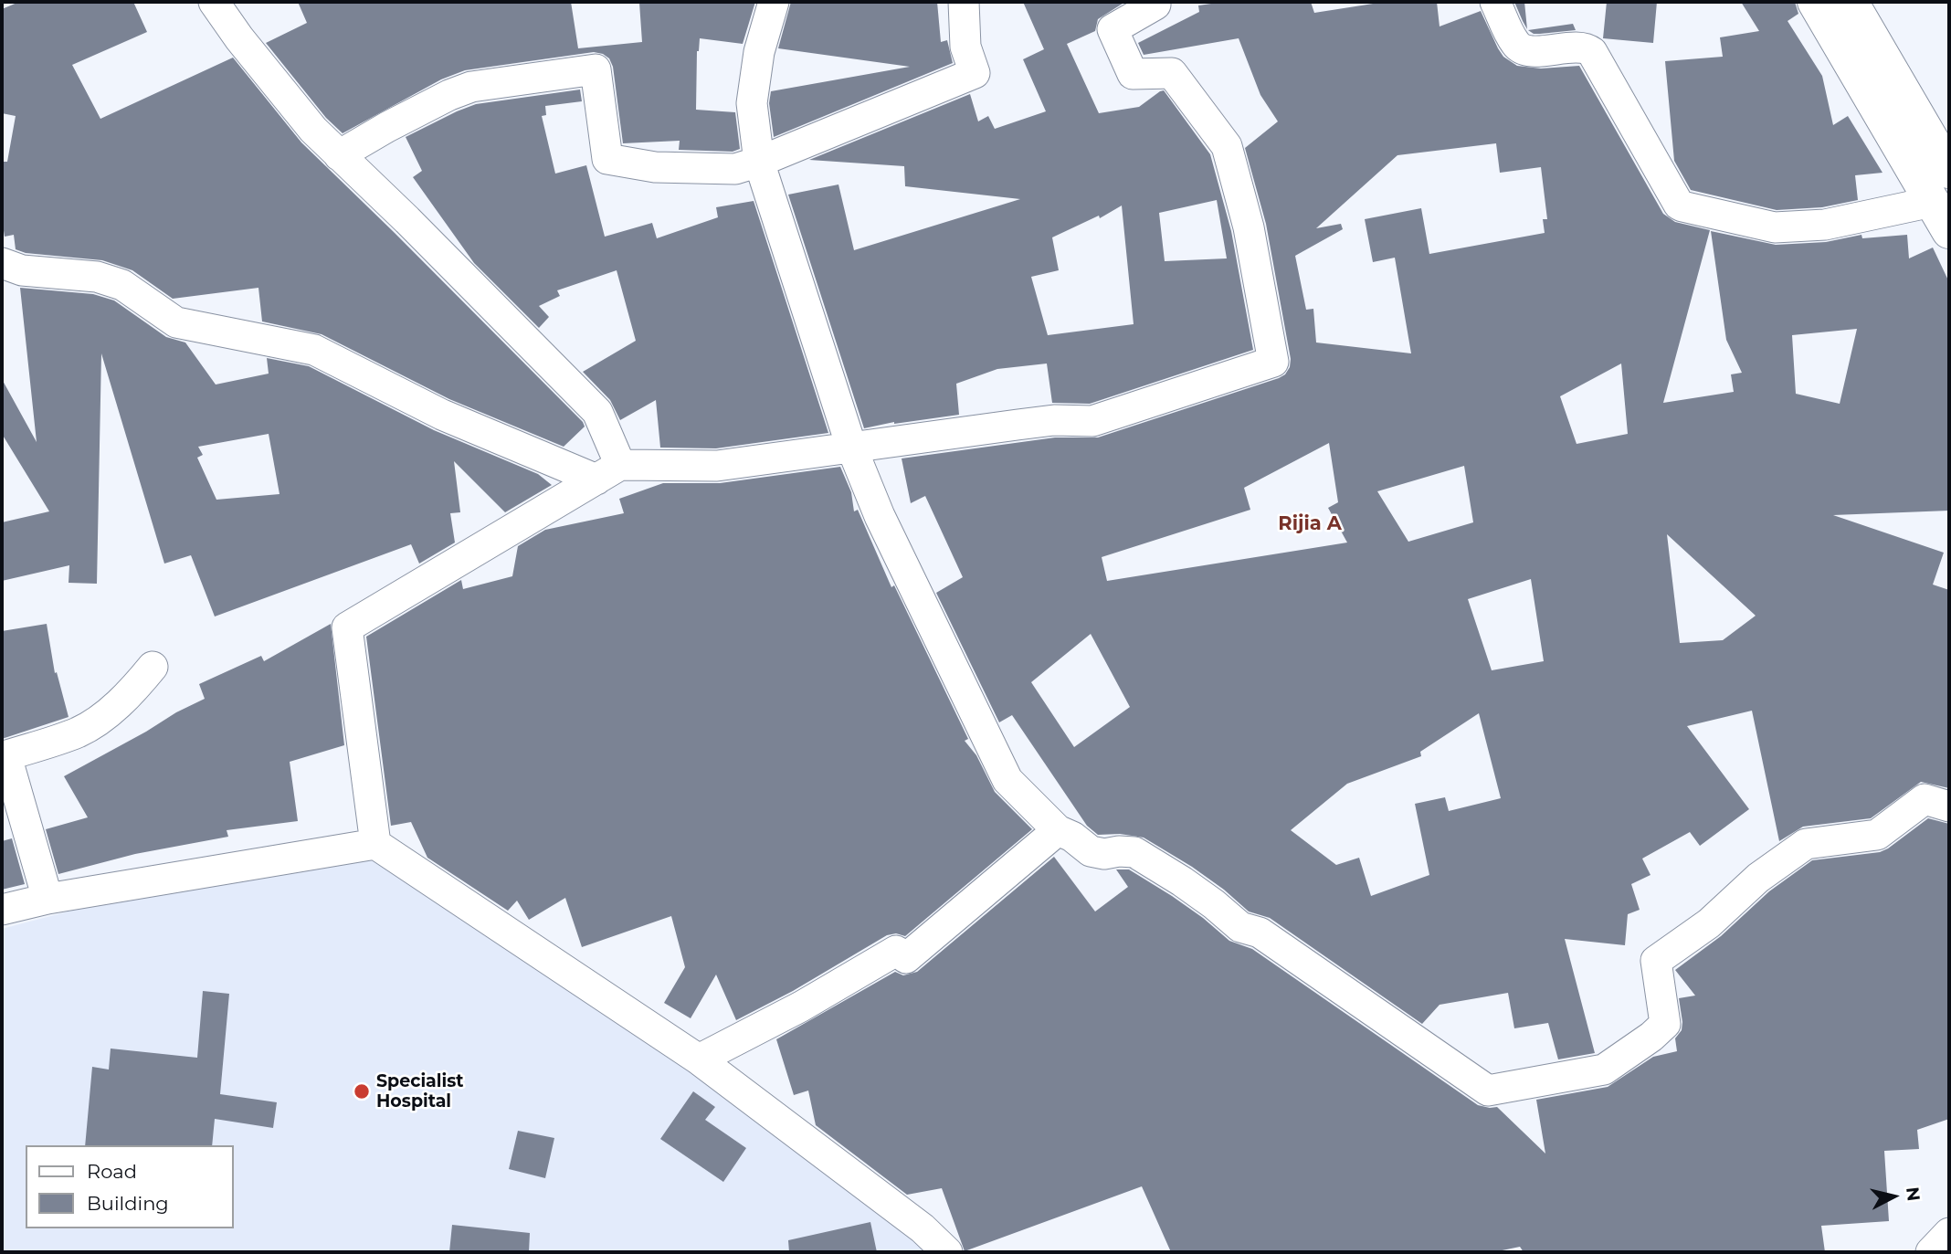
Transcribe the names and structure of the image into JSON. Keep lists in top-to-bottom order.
{
  "districts": ["Rijia A"],
  "places": ["Specialist Hospital"],
  "legend": ["Road", "Building"],
  "north": "right"
}
